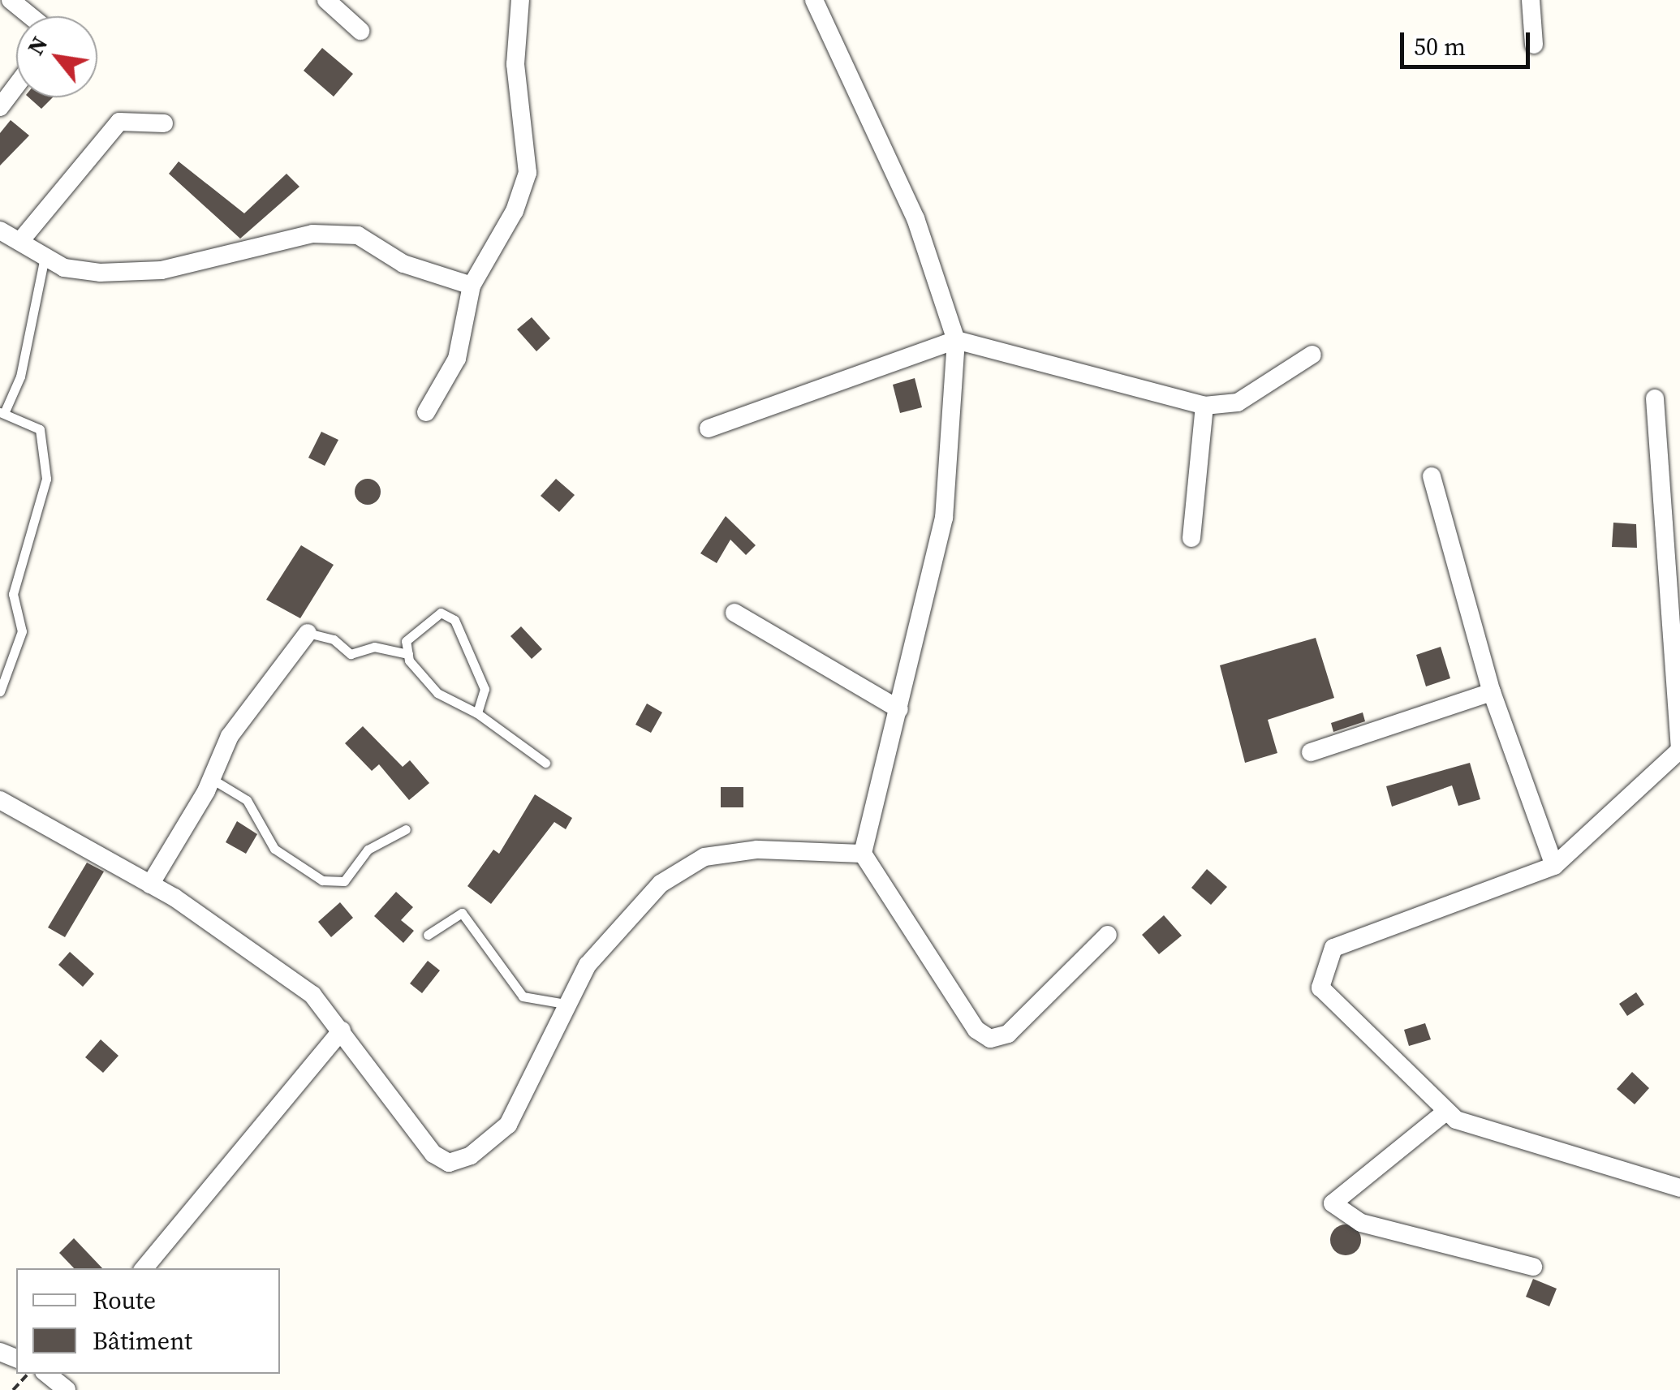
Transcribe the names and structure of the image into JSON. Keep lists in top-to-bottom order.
{
  "legend": ["Route", "Bâtiment"],
  "scale_bar": "50 m",
  "north": "top left"
}
